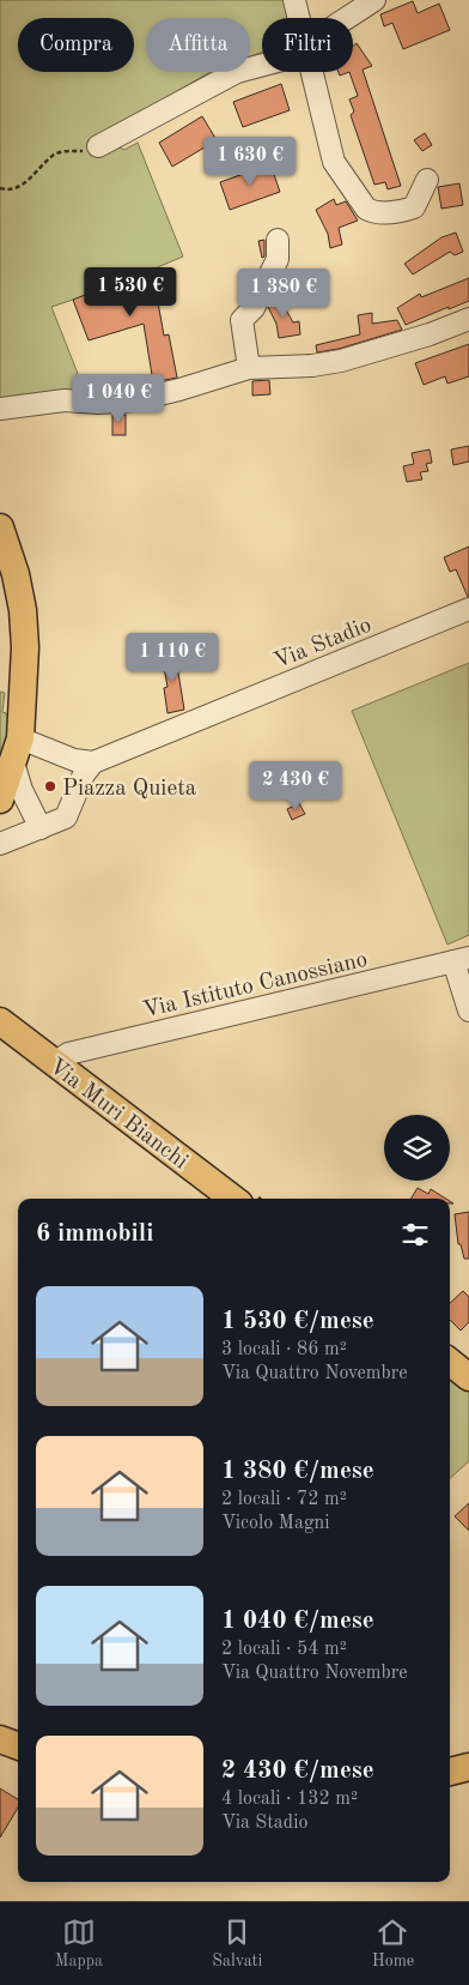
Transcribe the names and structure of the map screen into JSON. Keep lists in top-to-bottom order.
{
  "streets": {
    "main road": ["Via Muri Bianchi"],
    "street": ["Via Stadio", "Via Istituto Canossiano"]
  },
  "crossings": [
    ["Via Istituto Canossiano", "Via Muri Bianchi"]
  ],
  "places": ["Piazza Quieta"],
  "page": {
    "chip": ["Compra", "Affitta", "Filtri"],
    "price": [
      "1 630 €",
      "1 530 €",
      "1 380 €",
      "1 040 €",
      "1 110 €",
      "2 430 €"
    ],
    "heading": "6 immobili",
    "list": [
      {
        "name": "1 530 €/mese",
        "note": "3 locali · 86 m² · Via Quattro Novembre"
      },
      {
        "name": "1 380 €/mese",
        "note": "2 locali · 72 m² · Vicolo Magni"
      },
      {
        "name": "1 040 €/mese",
        "note": "2 locali · 54 m² · Via Quattro Novembre"
      },
      {
        "name": "2 430 €/mese",
        "note": "4 locali · 132 m² · Via Stadio"
      }
    ],
    "tabs": ["Mappa", "Salvati", "Home"]
  }
}
